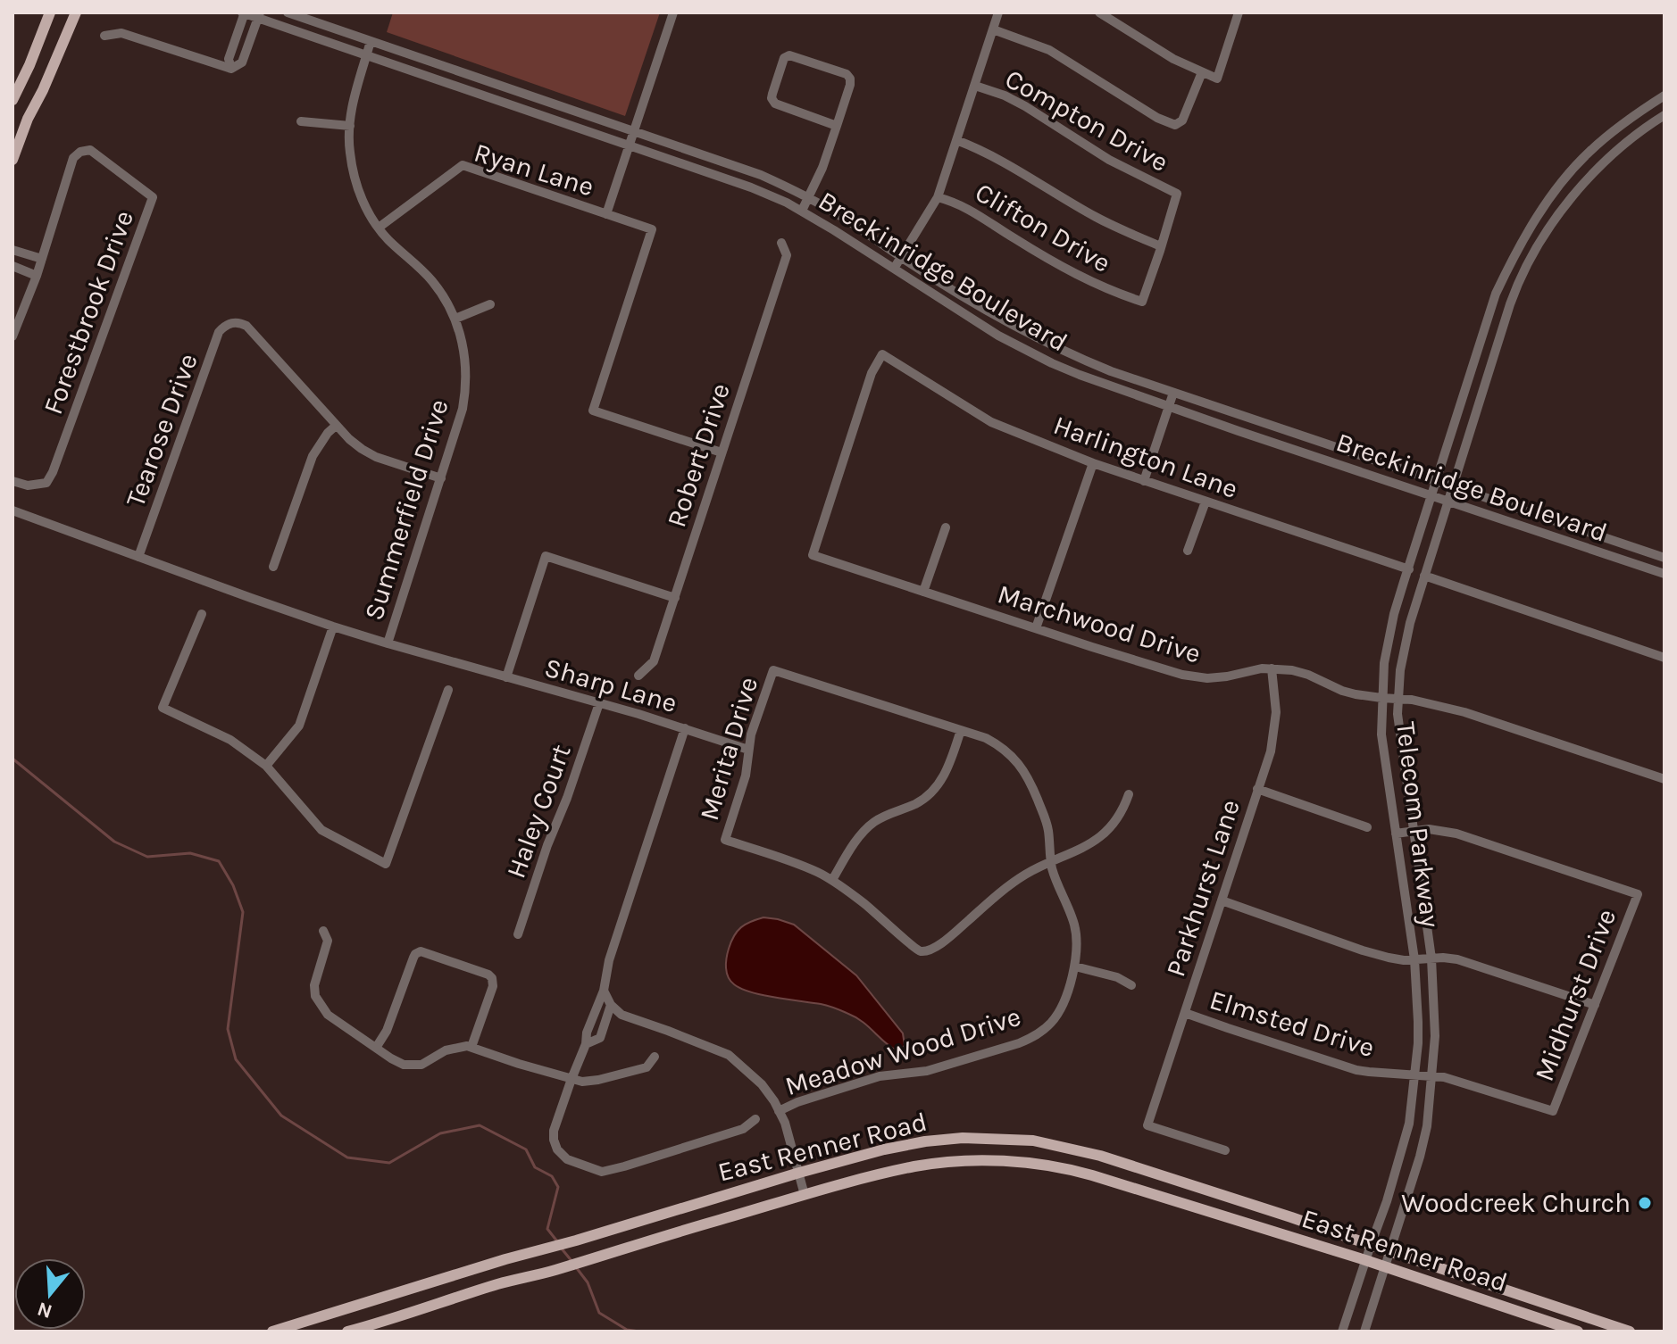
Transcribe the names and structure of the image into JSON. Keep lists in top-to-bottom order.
{
  "streets": {
    "main road": ["East Renner Road"],
    "street": [
      "Compton Drive",
      "Ryan Lane",
      "Clifton Drive",
      "Breckinridge Boulevard",
      "Forestbrook Drive",
      "Tearose Drive",
      "Robert Drive",
      "Harlington Lane",
      "Summerfield Drive",
      "Marchwood Drive",
      "Sharp Lane",
      "Merita Drive",
      "Haley Court",
      "Telecom Parkway",
      "Parkhurst Lane",
      "Midhurst Drive",
      "Elmsted Drive",
      "Meadow Wood Drive"
    ]
  },
  "crossings": [
    ["Compton Drive", "Clifton Drive"],
    ["Ryan Lane", "Robert Drive"],
    ["Ryan Lane", "Summerfield Drive"],
    ["Breckinridge Boulevard", "Summerfield Drive"],
    ["Breckinridge Boulevard", "Telecom Parkway"],
    ["Tearose Drive", "Sharp Lane"],
    ["Harlington Lane", "Marchwood Drive"],
    ["Harlington Lane", "Telecom Parkway"],
    ["Summerfield Drive", "Sharp Lane"],
    ["Marchwood Drive", "Telecom Parkway"],
    ["Marchwood Drive", "Parkhurst Lane"],
    ["Sharp Lane", "Haley Court"],
    ["Merita Drive", "Meadow Wood Drive"],
    ["Telecom Parkway", "Midhurst Drive"],
    ["Telecom Parkway", "Elmsted Drive"],
    ["Telecom Parkway", "East Renner Road"],
    ["Parkhurst Lane", "Elmsted Drive"],
    ["Midhurst Drive", "Elmsted Drive"]
  ],
  "places": ["Woodcreek Church"],
  "north": "bottom"
}
